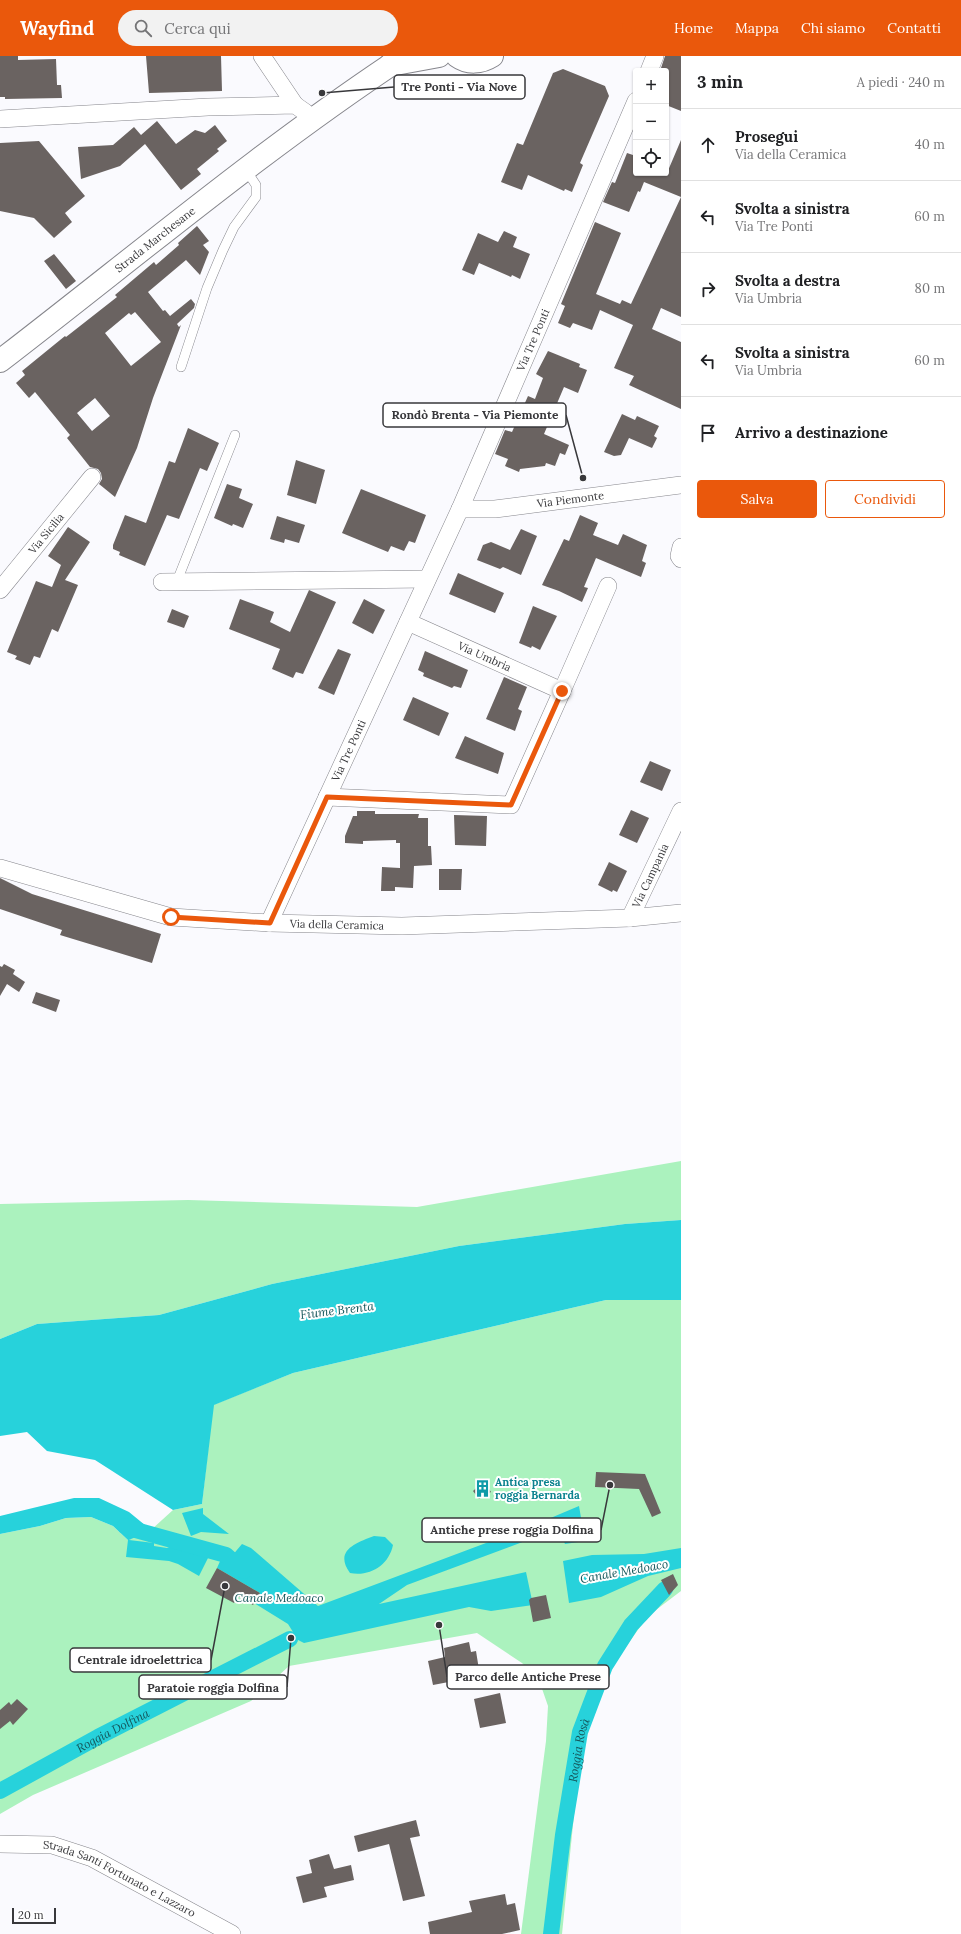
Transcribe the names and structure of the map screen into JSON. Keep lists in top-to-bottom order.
{
  "streets": {
    "main road": ["Strada Marchesane"],
    "street": [
      "Via Tre Ponti",
      "Via Piemonte",
      "Via Sicilia",
      "Via Umbria",
      "Via Campania",
      "Via della Ceramica",
      "Strada Santi Fortunato e Lazzaro"
    ]
  },
  "crossings": [
    ["Via Tre Ponti", "Via Piemonte"],
    ["Via Tre Ponti", "Via Umbria"],
    ["Via Tre Ponti", "Via della Ceramica"],
    ["Via Campania", "Via della Ceramica"]
  ],
  "water": [
    "Fiume Brenta",
    "Canale Medoaco",
    "Roggia Dolfina",
    "Roggia Rosà"
  ],
  "places": {
    "other": [
      "Tre Ponti - Via Nove",
      "Rondò Brenta - Via Piemonte",
      "Antiche prese roggia Dolfina",
      "Centrale idroelettrica",
      "Parco delle Antiche Prese",
      "Paratoie roggia Dolfina"
    ],
    "building": ["Antica presa roggia Bernarda"]
  },
  "scale_bar": "20 m",
  "page": {
    "header": "Wayfind",
    "search": "Cerca qui",
    "nav": [
      "Home",
      "Mappa",
      "Chi siamo",
      "Contatti"
    ],
    "heading": ["3 min", "A piedi · 240 m"],
    "map_buttons": ["+", "−"],
    "list": [
      ["Prosegui", "Via della Ceramica", "40 m"],
      ["Svolta a sinistra", "Via Tre Ponti", "60 m"],
      ["Svolta a destra", "Via Umbria", "80 m"],
      ["Svolta a sinistra", "Via Umbria", "60 m"],
      "Arrivo a destinazione"
    ],
    "buttons": ["Salva", "Condividi"],
    "scale": "20 m"
  }
}
